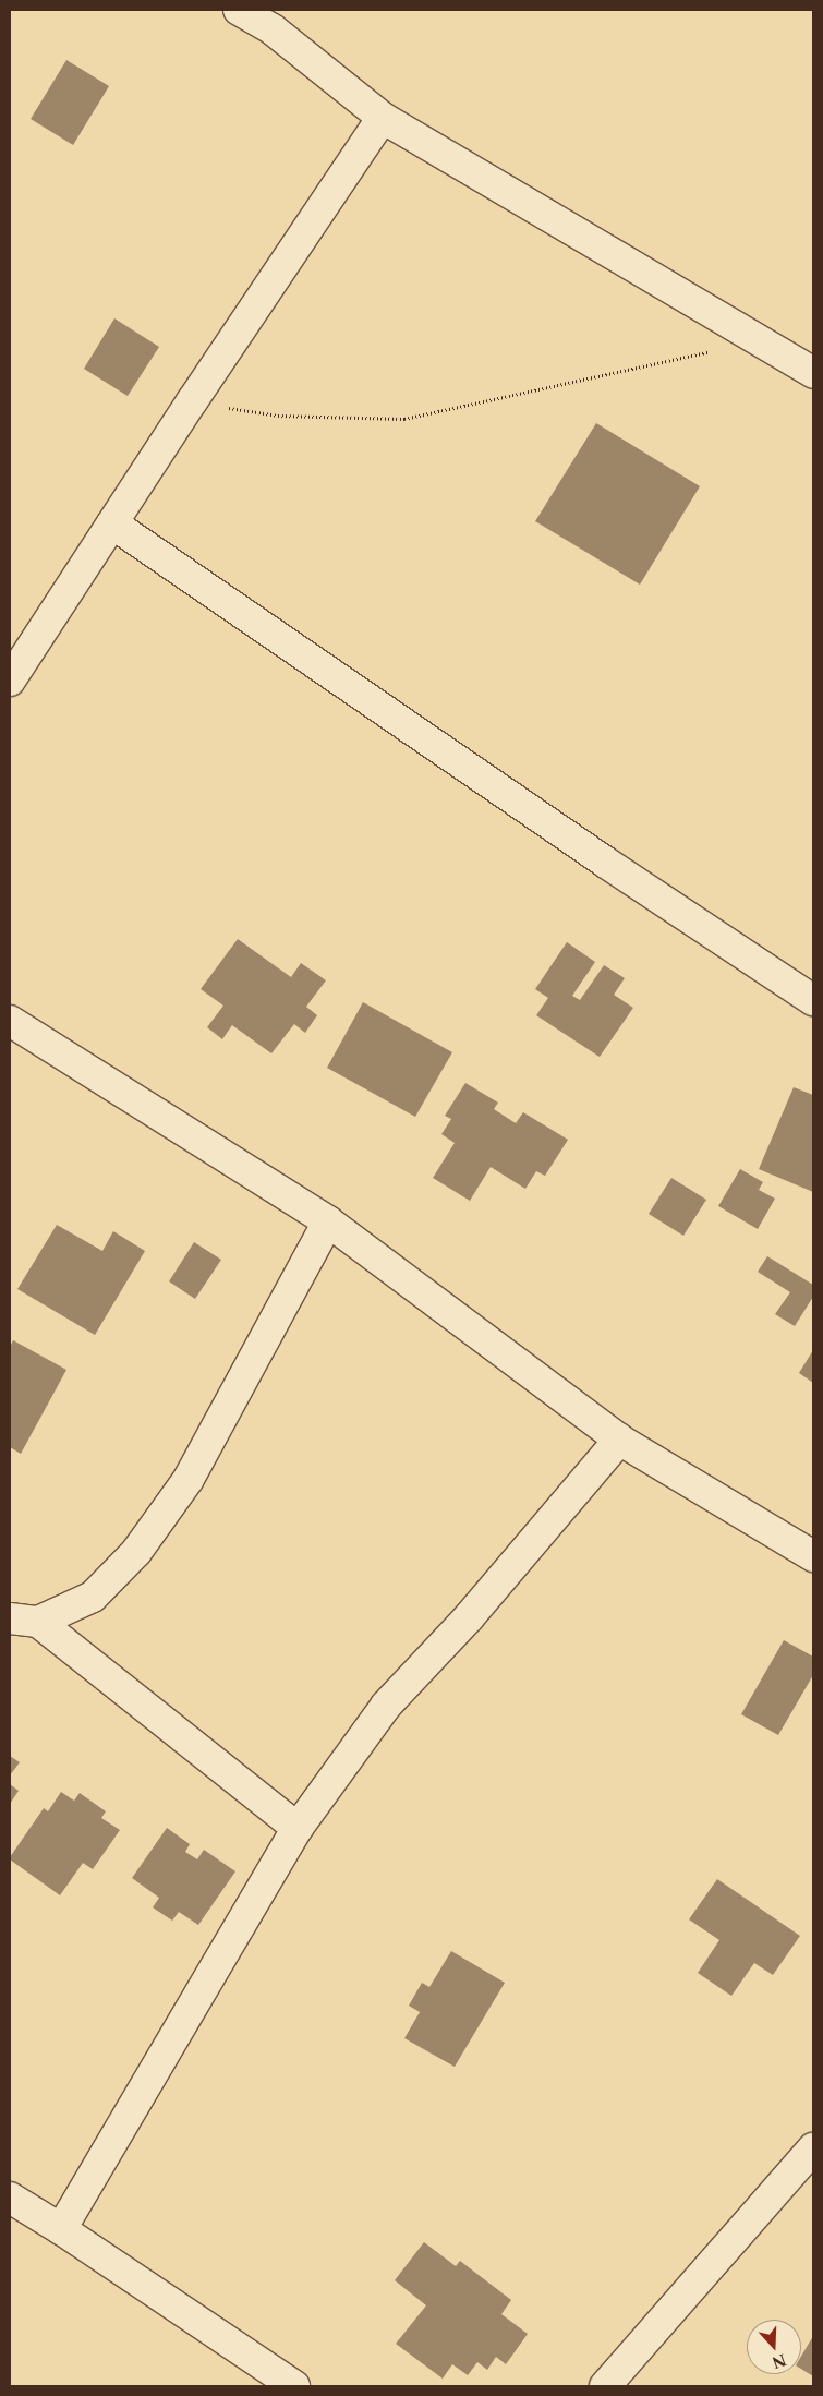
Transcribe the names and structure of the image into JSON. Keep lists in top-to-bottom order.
{
  "north": "bottom"
}
